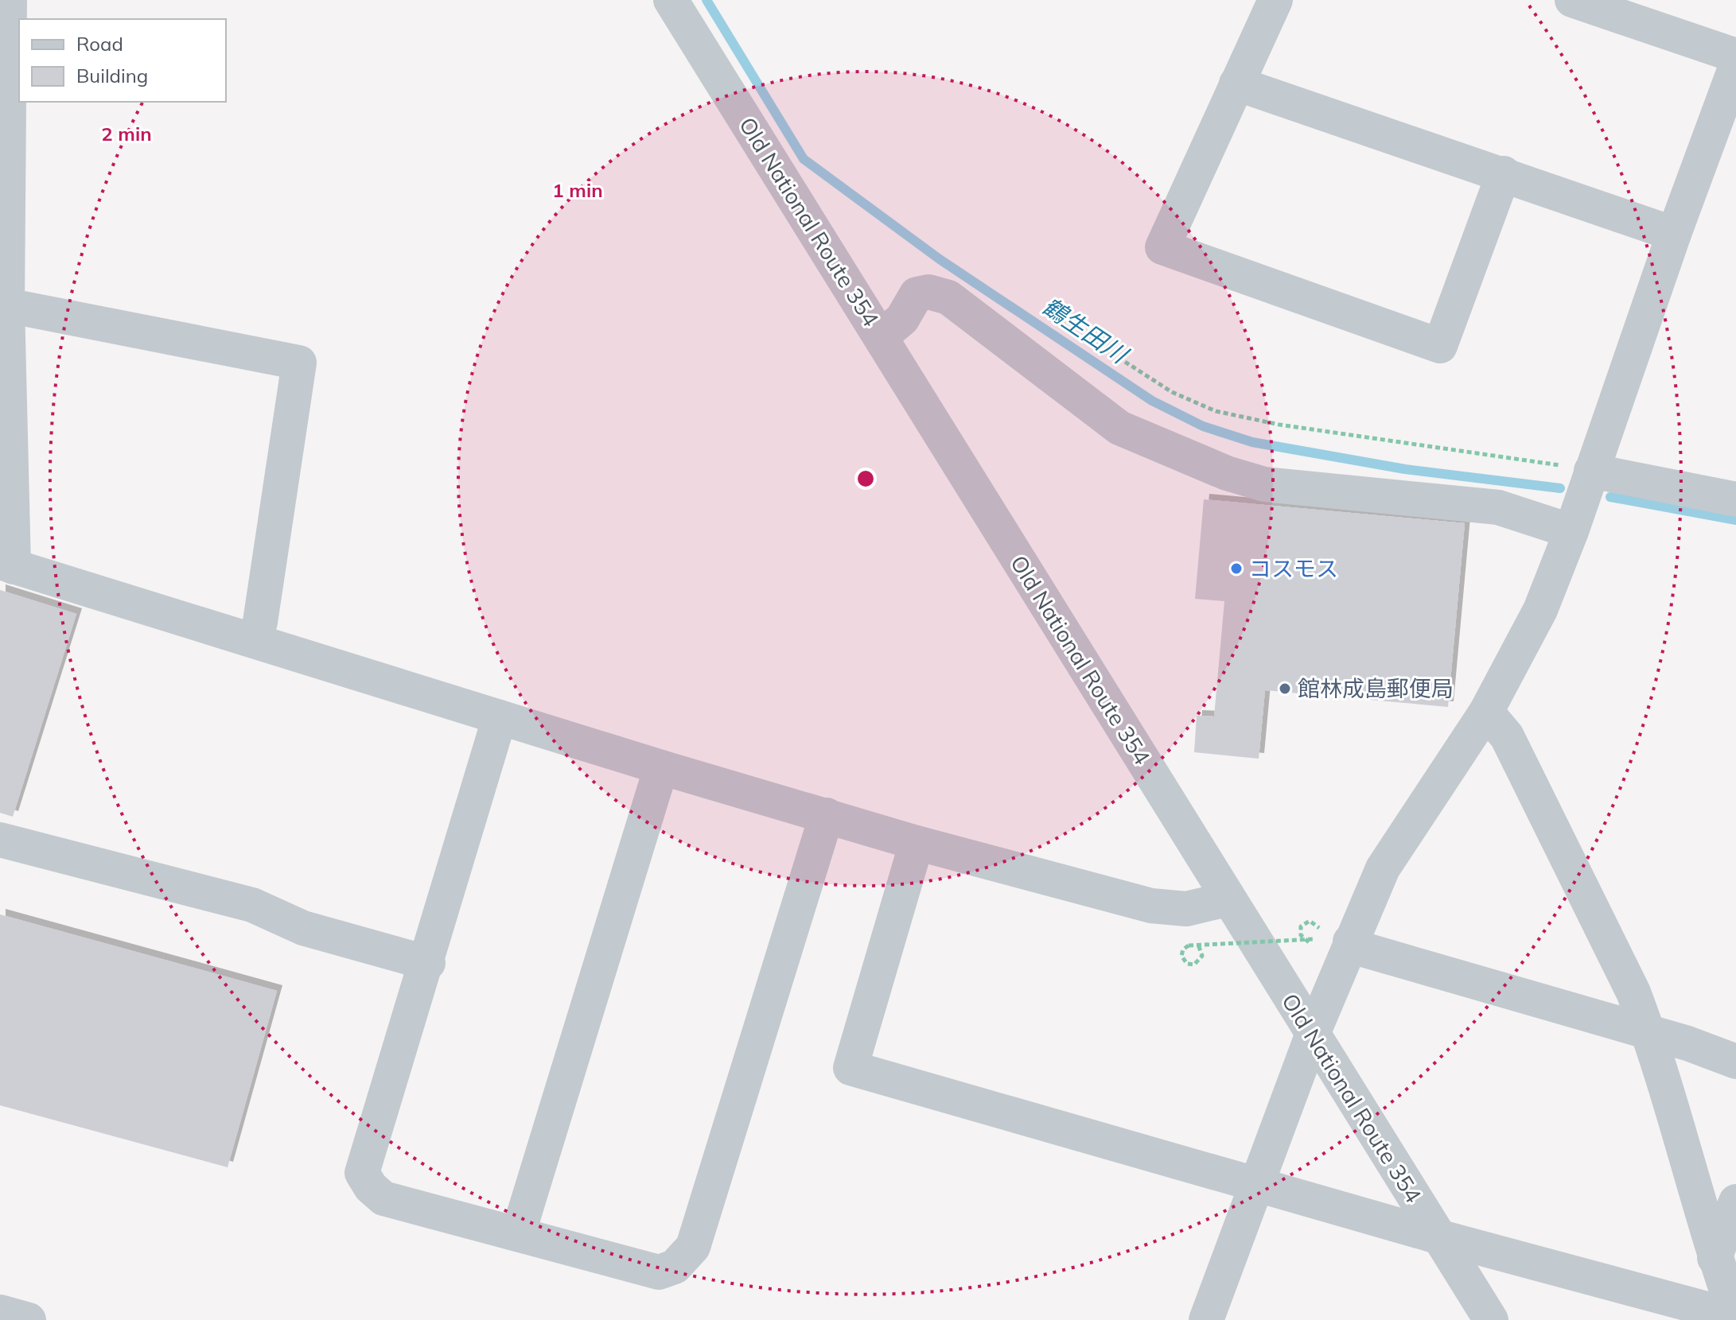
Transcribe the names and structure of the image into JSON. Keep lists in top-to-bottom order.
{
  "streets": {
    "street": ["Old National Route 354"]
  },
  "water": ["鶴生田川"],
  "places": ["コスモス", "館林成島郵便局"],
  "legend": ["Road", "Building"],
  "rings": ["2 min", "1 min"]
}
